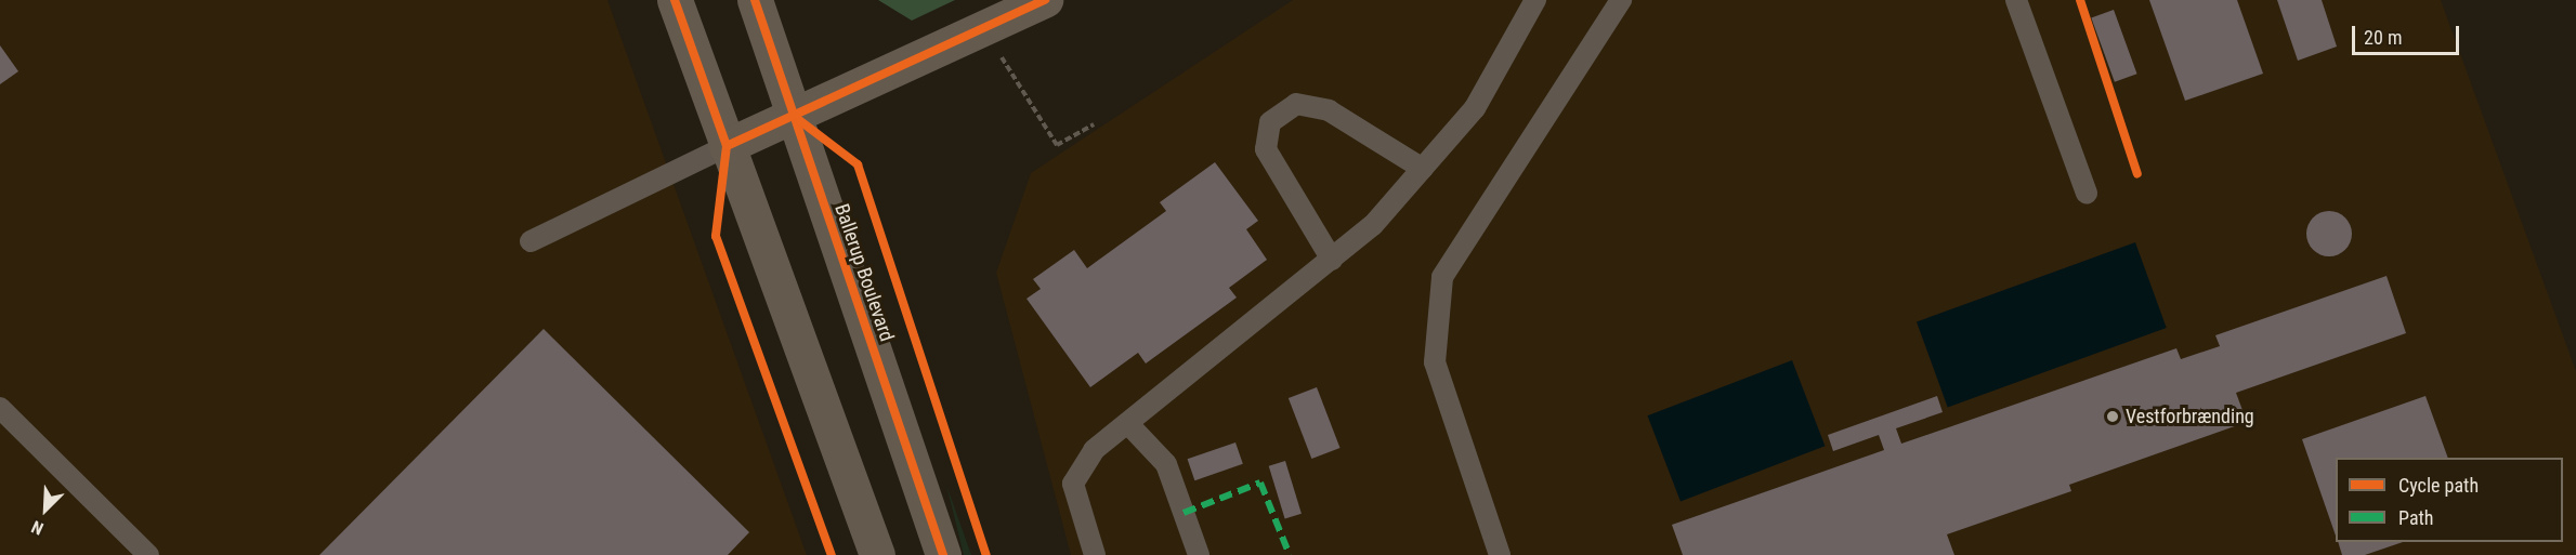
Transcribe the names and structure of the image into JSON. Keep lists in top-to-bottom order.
{
  "streets": {
    "street": ["Ballerup Boulevard"]
  },
  "places": ["Vestforbrænding"],
  "legend": ["Cycle path", "Path"],
  "scale_bar": "20 m",
  "north": "bottom left"
}
